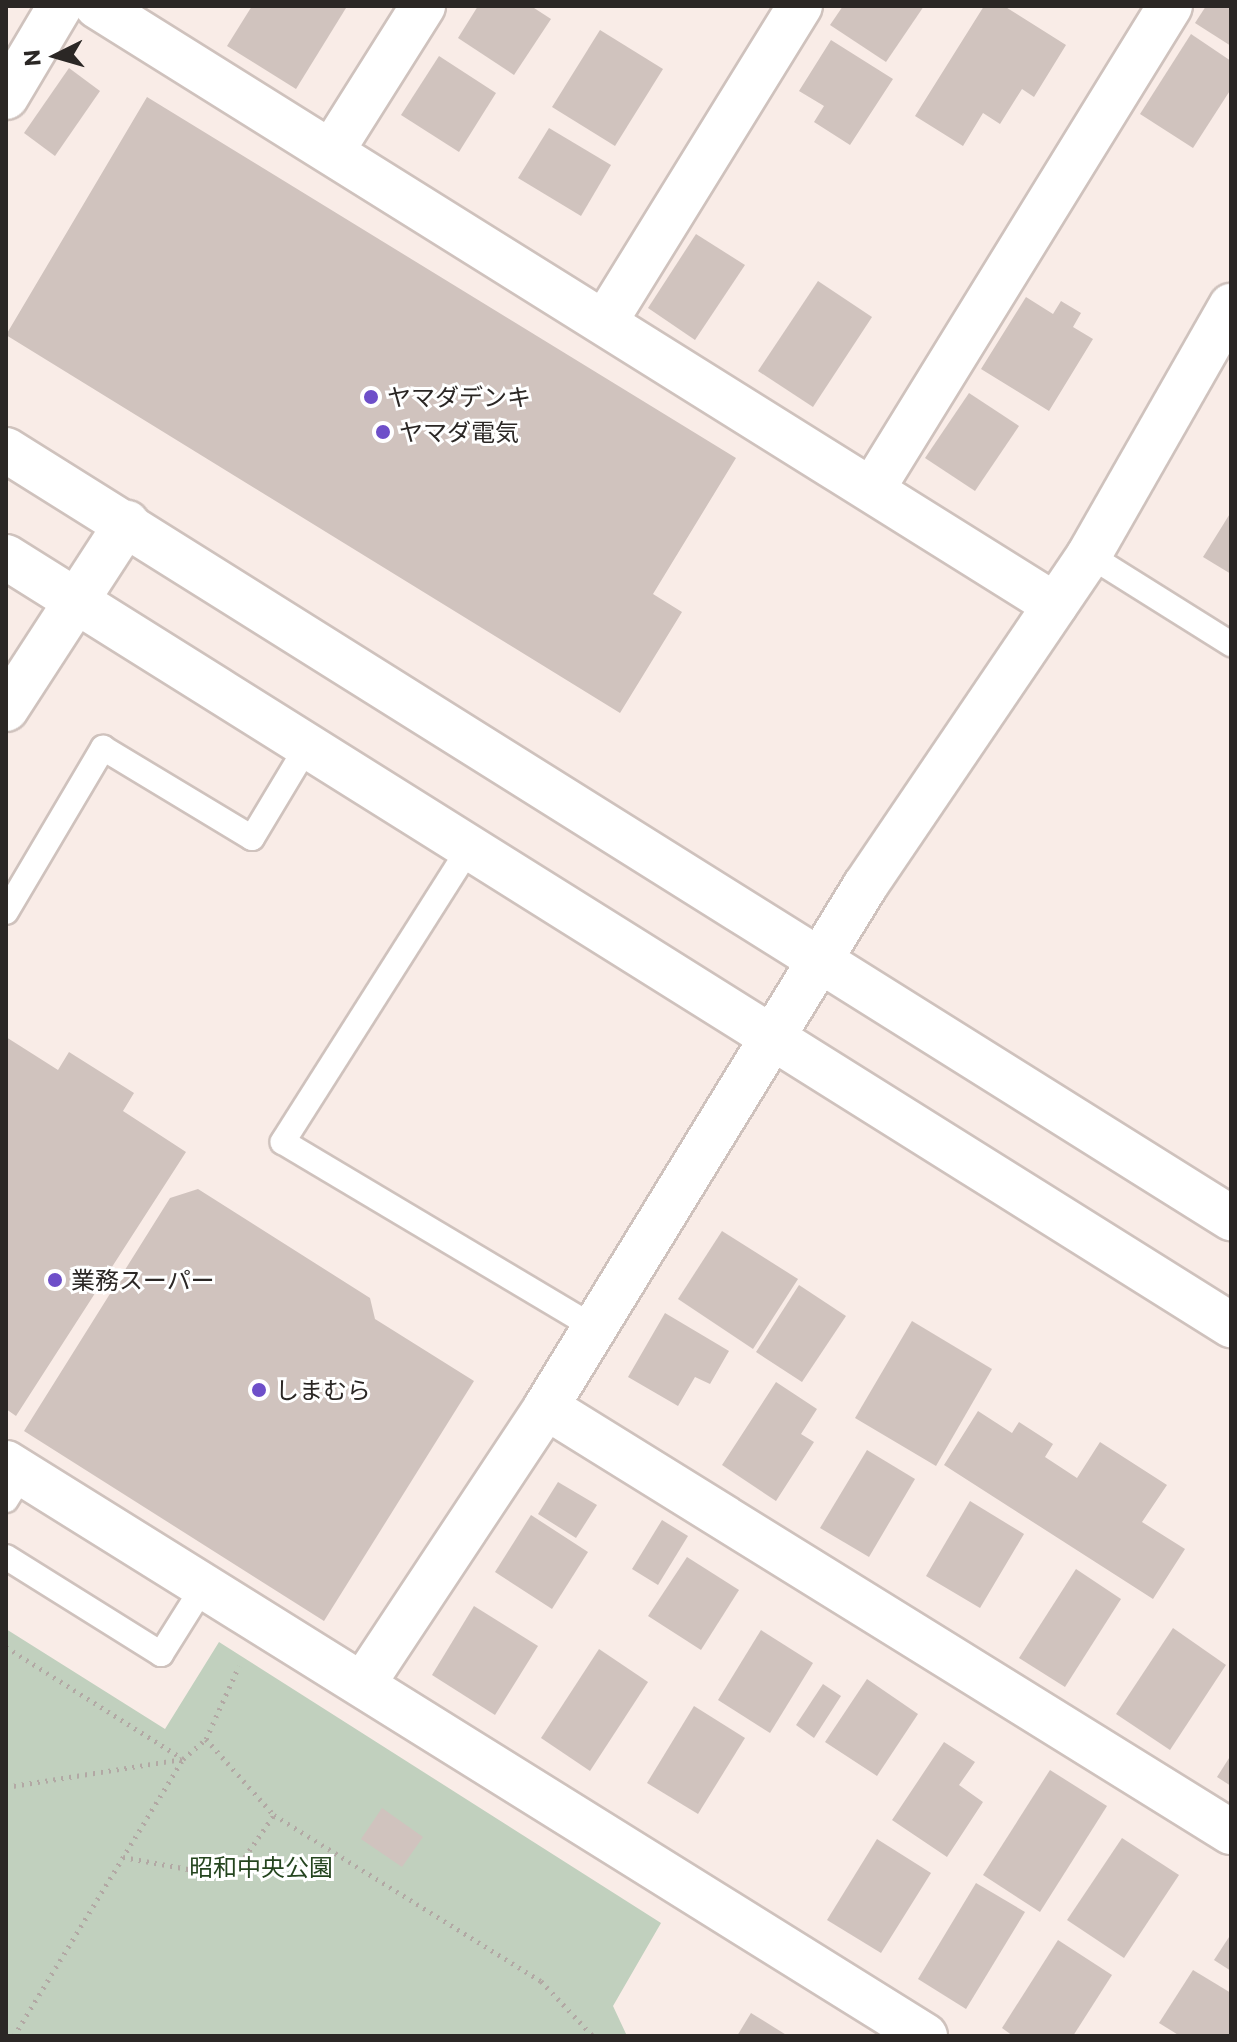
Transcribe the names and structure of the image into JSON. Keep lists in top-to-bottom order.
{
  "parks": ["昭和中央公園"],
  "places": [
    "ヤマダデンキ",
    "ヤマダ電気",
    "業務スーパー",
    "しまむら"
  ],
  "north": "left"
}
